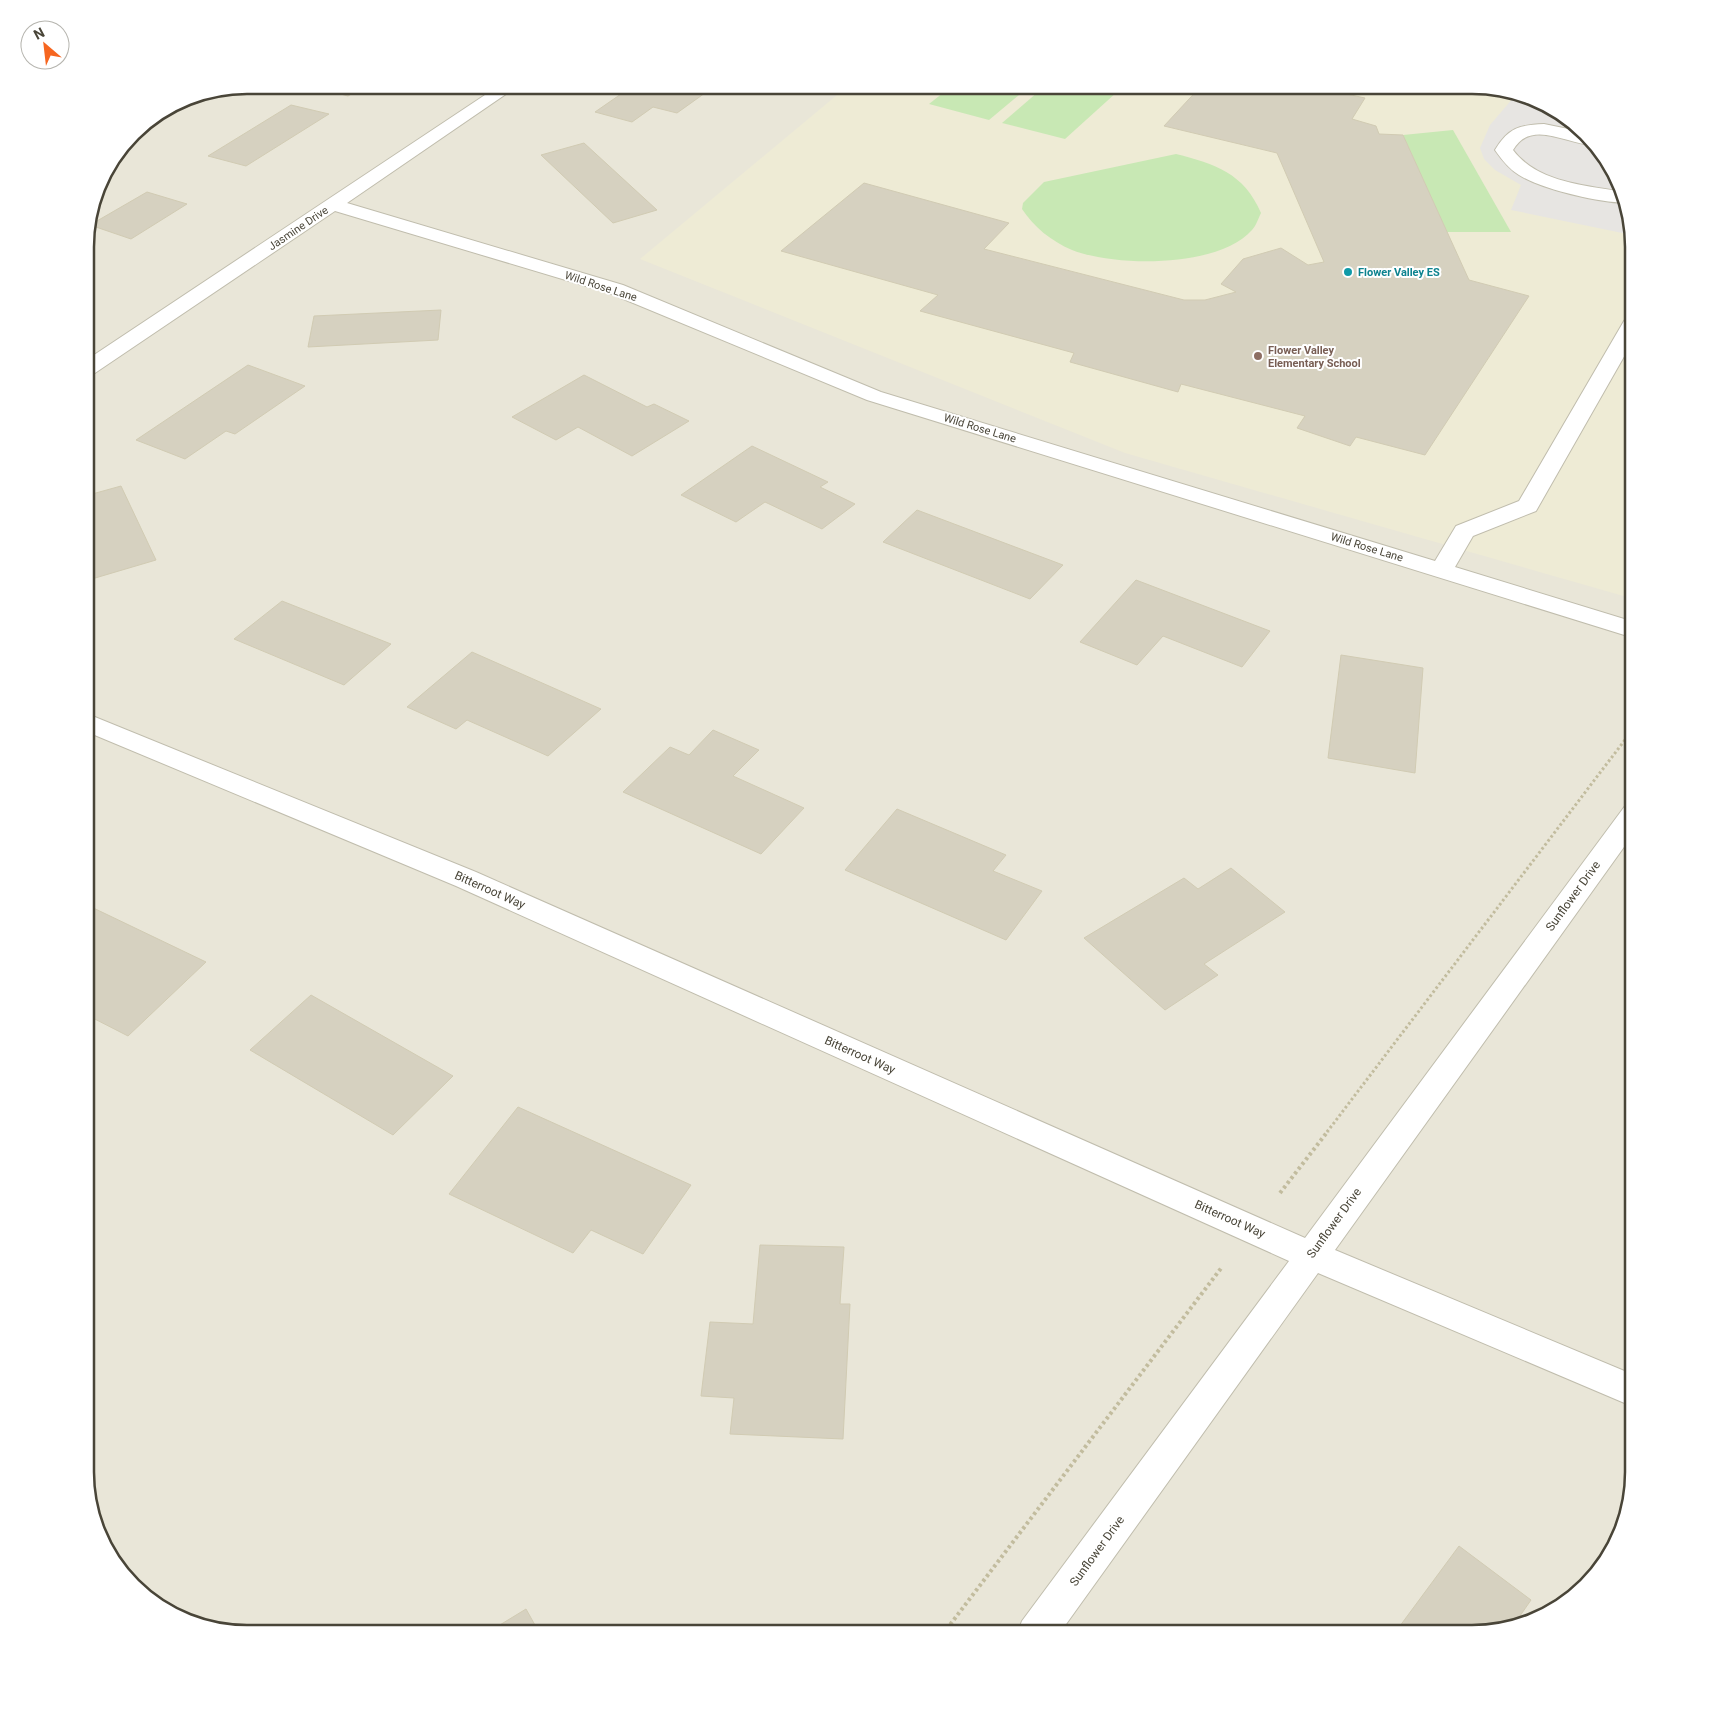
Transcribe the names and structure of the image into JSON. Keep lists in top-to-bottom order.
{
  "streets": {
    "street": [
      "Jasmine Drive",
      "Wild Rose Lane",
      "Bitterroot Way",
      "Sunflower Drive"
    ]
  },
  "crossings": [
    ["Jasmine Drive", "Wild Rose Lane"],
    ["Bitterroot Way", "Sunflower Drive"]
  ],
  "places": ["Flower Valley ES", "Flower Valley Elementary School"],
  "north": "top left"
}
